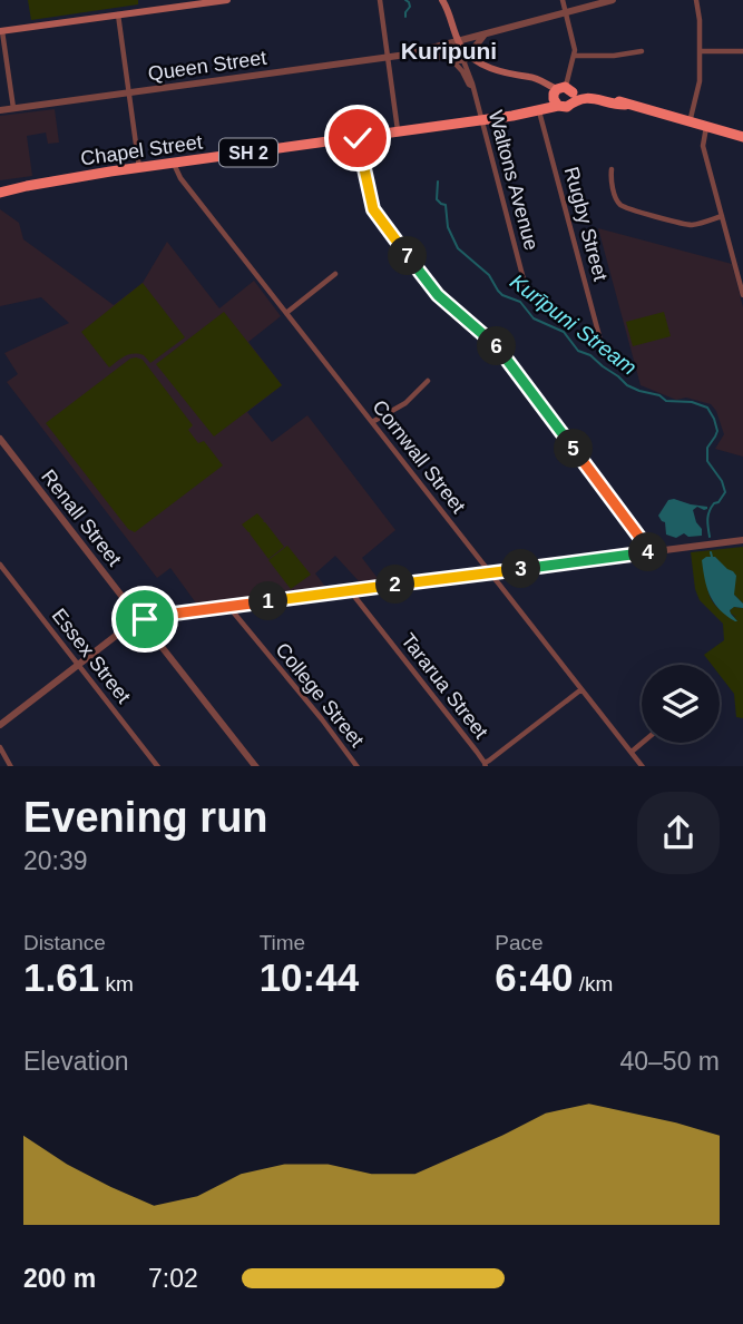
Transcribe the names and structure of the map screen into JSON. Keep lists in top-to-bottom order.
{
  "streets": {
    "highway": ["Chapel Street", "SH 2"],
    "street": [
      "Queen Street",
      "Waltons Avenue",
      "Rugby Street",
      "Cornwall Street",
      "Renall Street",
      "Essex Street",
      "Tararua Street",
      "College Street"
    ]
  },
  "crossings": [
    ["Queen Street", "Waltons Avenue"],
    ["Chapel Street", "SH 2"],
    ["Chapel Street", "Waltons Avenue"],
    ["Chapel Street", "Rugby Street"],
    ["Chapel Street", "Cornwall Street"]
  ],
  "districts": ["Kuripuni"],
  "water": ["Kurīpuni Stream"],
  "page": {
    "pins": [
      "7",
      "6",
      "5",
      "4",
      "3",
      "2",
      "1"
    ],
    "heading": ["Evening run", "20:39"],
    "stats": [
      ["Distance", "1.61 km"],
      ["Time", "10:44"],
      ["Pace", "6:40 /km"]
    ],
    "chart": ["Elevation", "40–50 m"],
    "list": [
      {
        "name": "200 m",
        "note": "7:02"
      }
    ]
  }
}
